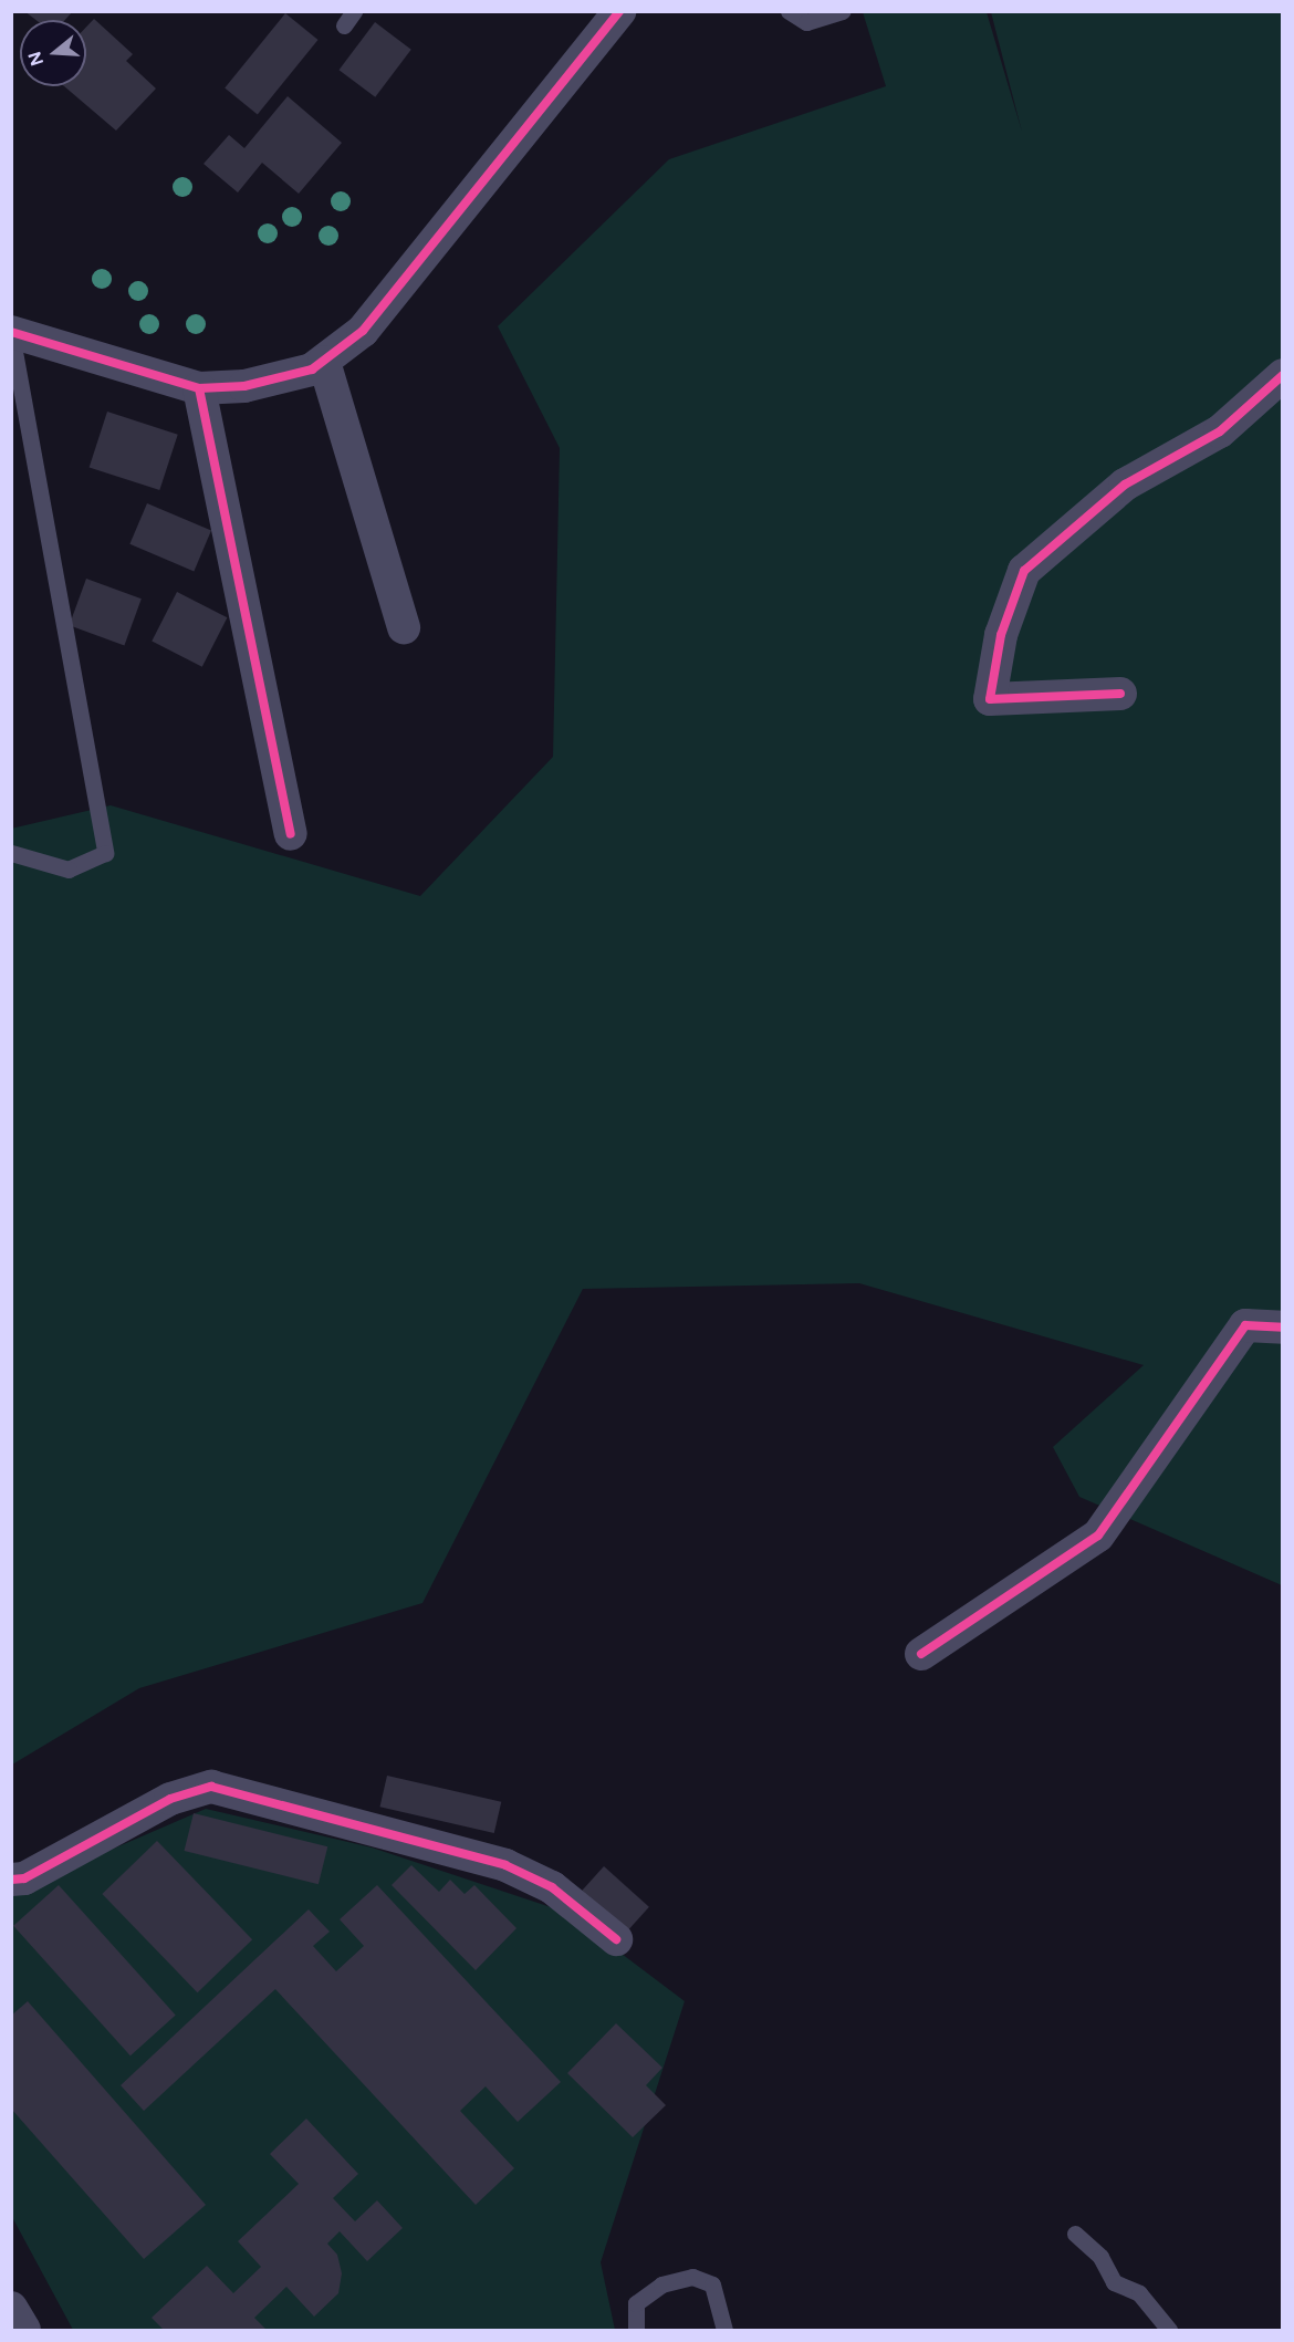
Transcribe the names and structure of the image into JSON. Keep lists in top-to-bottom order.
{
  "north": "left"
}
